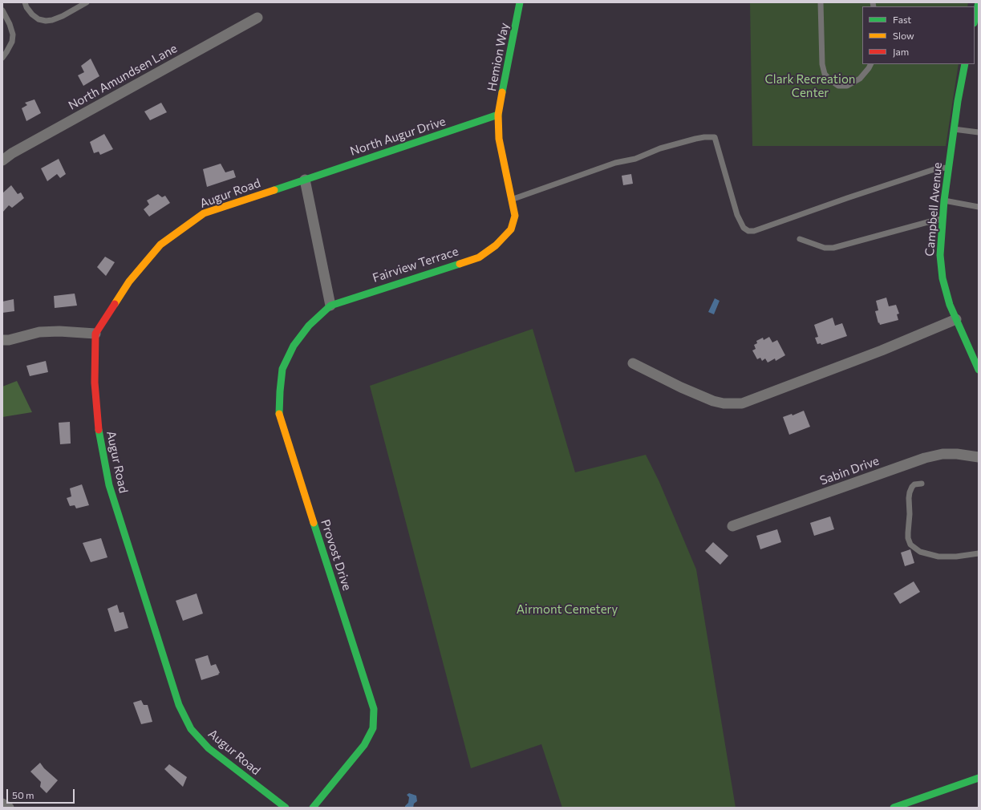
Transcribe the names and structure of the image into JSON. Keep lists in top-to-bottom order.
{
  "streets": {
    "street": [
      "Hemion Way",
      "North Amundsen Lane",
      "North Augur Drive",
      "Augur Road",
      "Campbell Avenue",
      "Fairview Terrace",
      "Sabin Drive",
      "Provost Drive"
    ]
  },
  "crossings": [
    ["Hemion Way", "North Augur Drive"],
    ["Hemion Way", "Fairview Terrace"],
    ["North Augur Drive", "Augur Road"],
    ["North Augur Drive", "Fairview Terrace"],
    ["Fairview Terrace", "Provost Drive"]
  ],
  "parks": ["Clark Recreation Center", "Airmont Cemetery"],
  "legend": ["Fast", "Slow", "Jam"],
  "scale_bar": "50 m"
}
